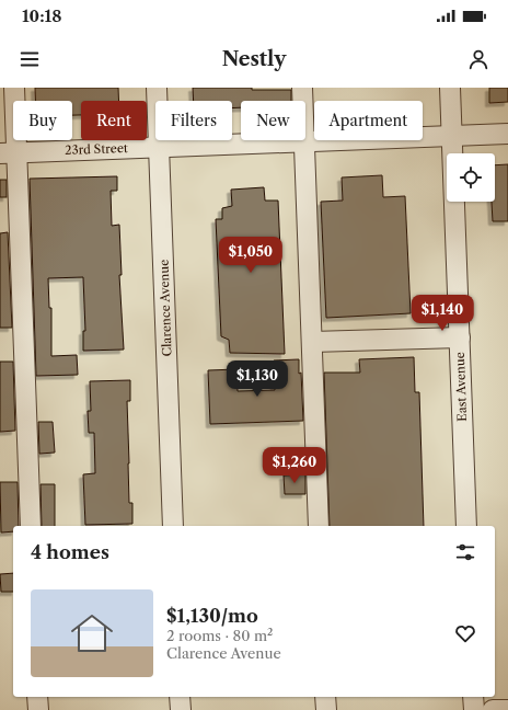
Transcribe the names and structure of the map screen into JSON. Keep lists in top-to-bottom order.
{
  "streets": {
    "street": ["23rd Street", "Clarence Avenue", "East Avenue"]
  },
  "crossings": [
    ["23rd Street", "Clarence Avenue"],
    ["23rd Street", "East Avenue"]
  ],
  "page": {
    "status": "10:18",
    "header": "Nestly",
    "chip": [
      "Buy",
      "Rent",
      "Filters",
      "New",
      "Apartment"
    ],
    "price": [
      "$1,050",
      "$1,140",
      "$1,130",
      "$1,260"
    ],
    "heading": "4 homes",
    "list": [
      {
        "name": "$1,130/mo",
        "note": "2 rooms · 80 m² · Clarence Avenue"
      }
    ]
  }
}
